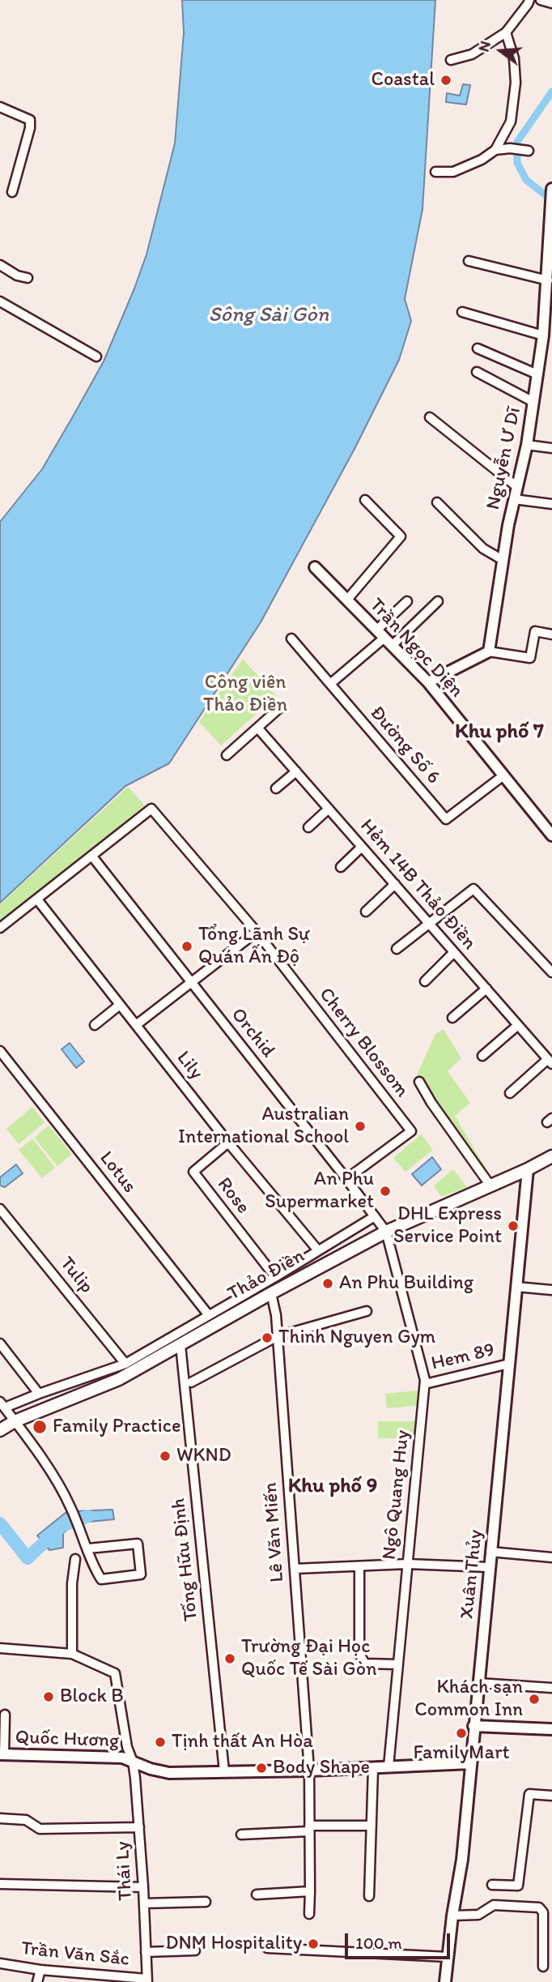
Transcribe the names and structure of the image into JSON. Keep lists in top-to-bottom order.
{
  "streets": {
    "main road": ["Thảo Điền"],
    "street": [
      "Nguyễn Ư Dĩ",
      "Trần Ngọc Diện",
      "Đường Số 6",
      "Hẻm 14B Thảo Điền",
      "Orchid",
      "Cherry Blossom",
      "Lily",
      "Lotus",
      "Rose",
      "Tulip",
      "Hem 89",
      "Ngô Quang Huy",
      "Lê Văn Miến",
      "Tống Hữu Định",
      "Xuân Thủy",
      "Quốc Hương",
      "Thái Ly",
      "Trần Văn Sắc"
    ]
  },
  "crossings": [
    ["Trần Ngọc Diện", "Đường Số 6"],
    ["Orchid", "Cherry Blossom"],
    ["Orchid", "Thảo Điền"],
    ["Orchid", "Ngô Quang Huy"],
    ["Lily", "Rose"],
    ["Thảo Điền", "Ngô Quang Huy"],
    ["Thảo Điền", "Lê Văn Miến"],
    ["Thảo Điền", "Tống Hữu Định"],
    ["Thảo Điền", "Xuân Thủy"],
    ["Hem 89", "Ngô Quang Huy"],
    ["Hem 89", "Xuân Thủy"],
    ["Ngô Quang Huy", "Quốc Hương"],
    ["Lê Văn Miến", "Quốc Hương"],
    ["Tống Hữu Định", "Quốc Hương"],
    ["Xuân Thủy", "Quốc Hương"],
    ["Quốc Hương", "Thái Ly"],
    ["Thái Ly", "Trần Văn Sắc"]
  ],
  "districts": ["Khu phố 7", "Khu phố 9"],
  "water": ["Sông Sài Gòn"],
  "parks": ["Công viên Thảo Điền"],
  "places": [
    "Coastal",
    "Tổng Lãnh Sự Quán Ấn Độ",
    "Australian International School",
    "An Phu Supermarket",
    "DHL Express Service Point",
    "An Phu Building",
    "Thinh Nguyen Gym",
    "Family Practice",
    "WKND",
    "Trường Đại Học Quốc Tế Sài Gòn",
    "Block B",
    "Khách sạn Common Inn",
    "FamilyMart",
    "Tịnh thất An Hòa",
    "Body Shape",
    "DNM Hospitality"
  ],
  "scale_bar": "100 m",
  "north": "left"
}
